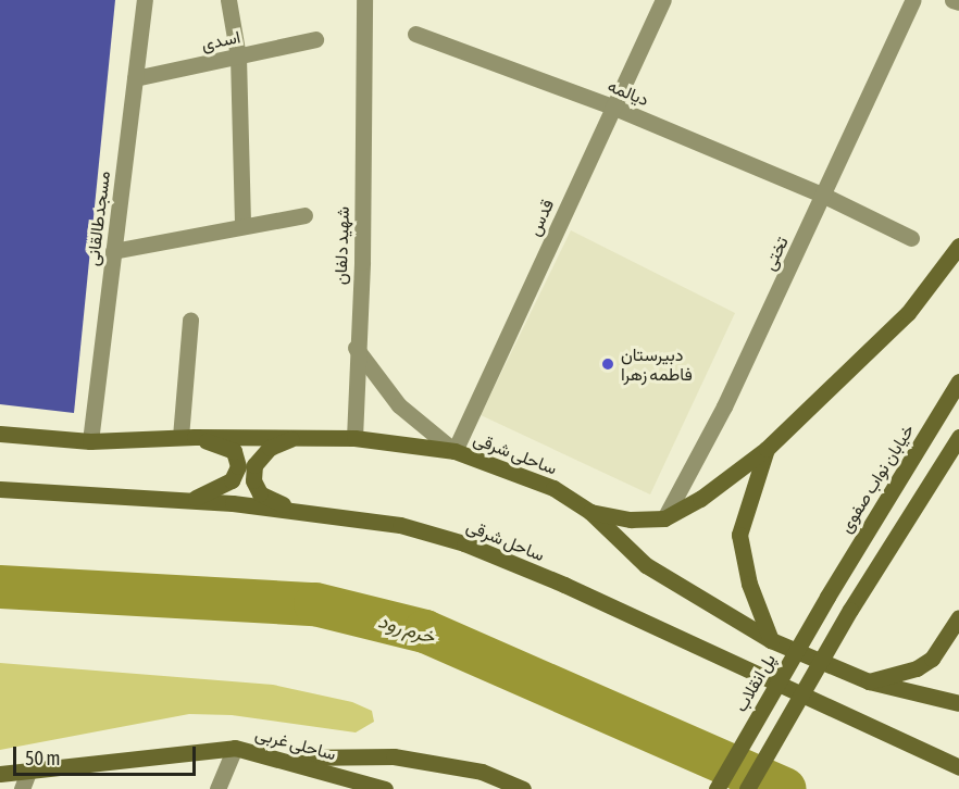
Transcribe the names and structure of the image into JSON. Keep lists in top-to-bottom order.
{
  "streets": {
    "main road": [
      "ساحلی شرقی",
      "خیابان نواب صفوی",
      "ساحل شرقی",
      "پل انقلاب",
      "ساحلی غربی"
    ],
    "street": [
      "اسدی",
      "دیالمه",
      "قدس",
      "مسجدطالقانی",
      "شهید دلفان",
      "تختی"
    ]
  },
  "crossings": [
    ["اسدی", "مسجدطالقانی"],
    ["دیالمه", "قدس"],
    ["دیالمه", "تختی"],
    ["قدس", "ساحلی شرقی"],
    ["مسجدطالقانی", "ساحلی شرقی"],
    ["شهید دلفان", "ساحلی شرقی"],
    ["خیابان نواب صفوی", "پل انقلاب"]
  ],
  "water": ["خرم رود"],
  "places": ["دبیرستان فاطمه زهرا"],
  "scale_bar": "50 m"
}
